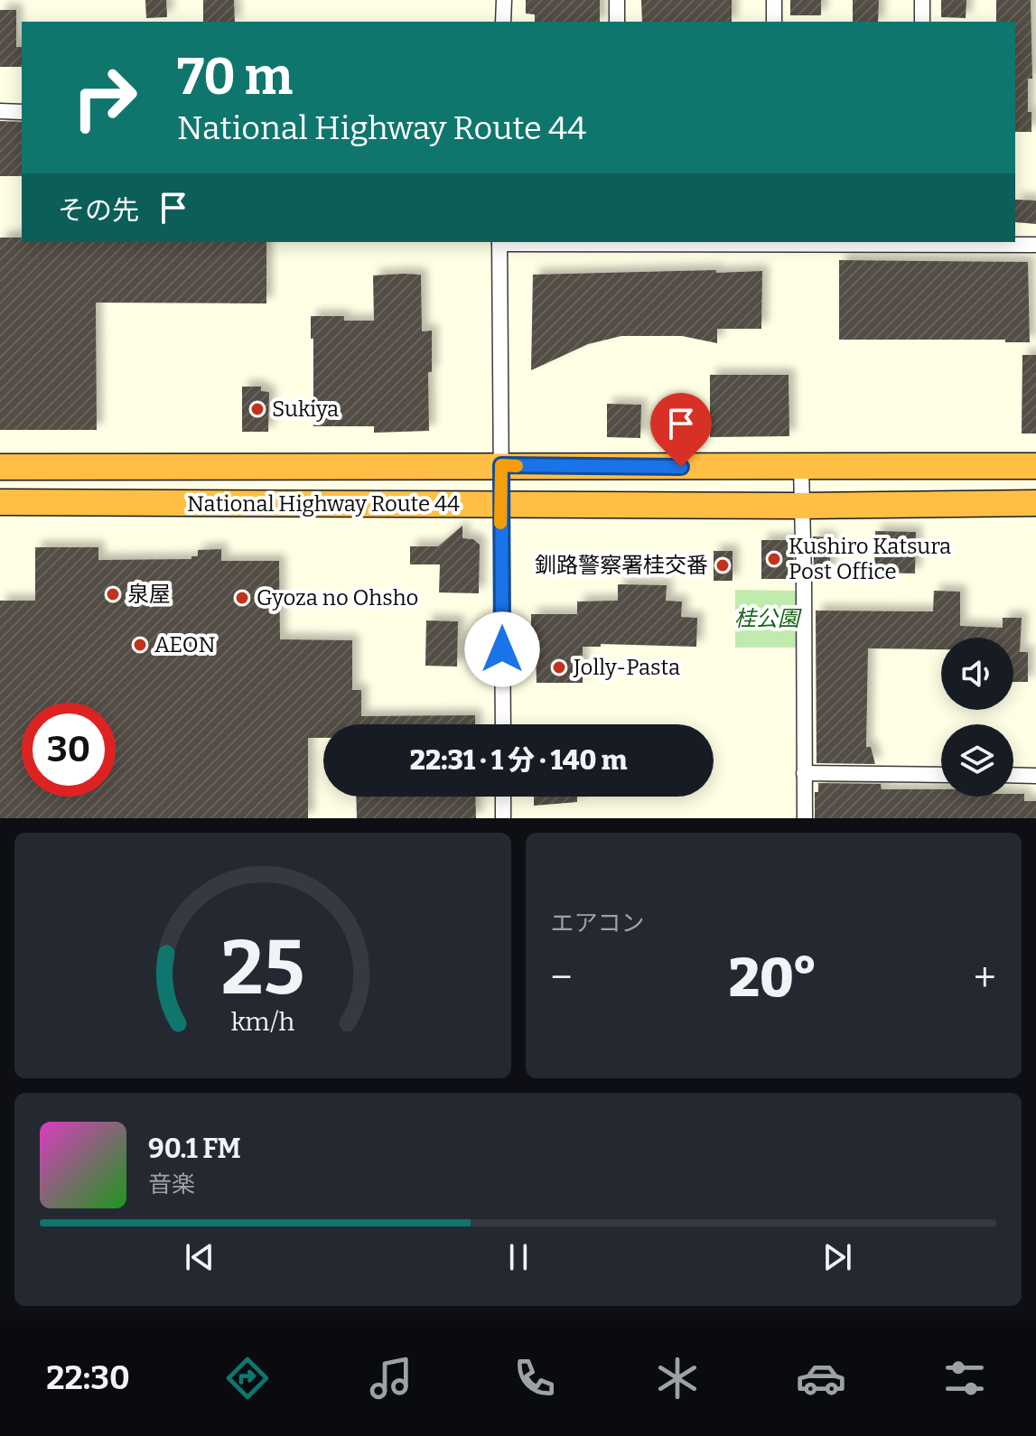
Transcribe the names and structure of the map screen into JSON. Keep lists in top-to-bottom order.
{
  "streets": {
    "highway": ["National Highway Route 44"]
  },
  "parks": ["桂公園"],
  "places": [
    "Sukiya",
    "Kushiro Katsura Post Office",
    "釧路警察署桂交番",
    "泉屋",
    "Gyoza no Ohsho",
    "AEON",
    "Jolly-Pasta"
  ],
  "page": {
    "turn": ["70 m", "National Highway Route 44"],
    "then": "その先",
    "limit": "30",
    "trip": "22:31 · 1 分 · 140 m",
    "tile": "エアコン",
    "heat": ["−", "20°", "+"],
    "song": ["90.1 FM", "音楽"],
    "tabs": "22:30",
    "gauge": ["25", "km/h"]
  }
}
